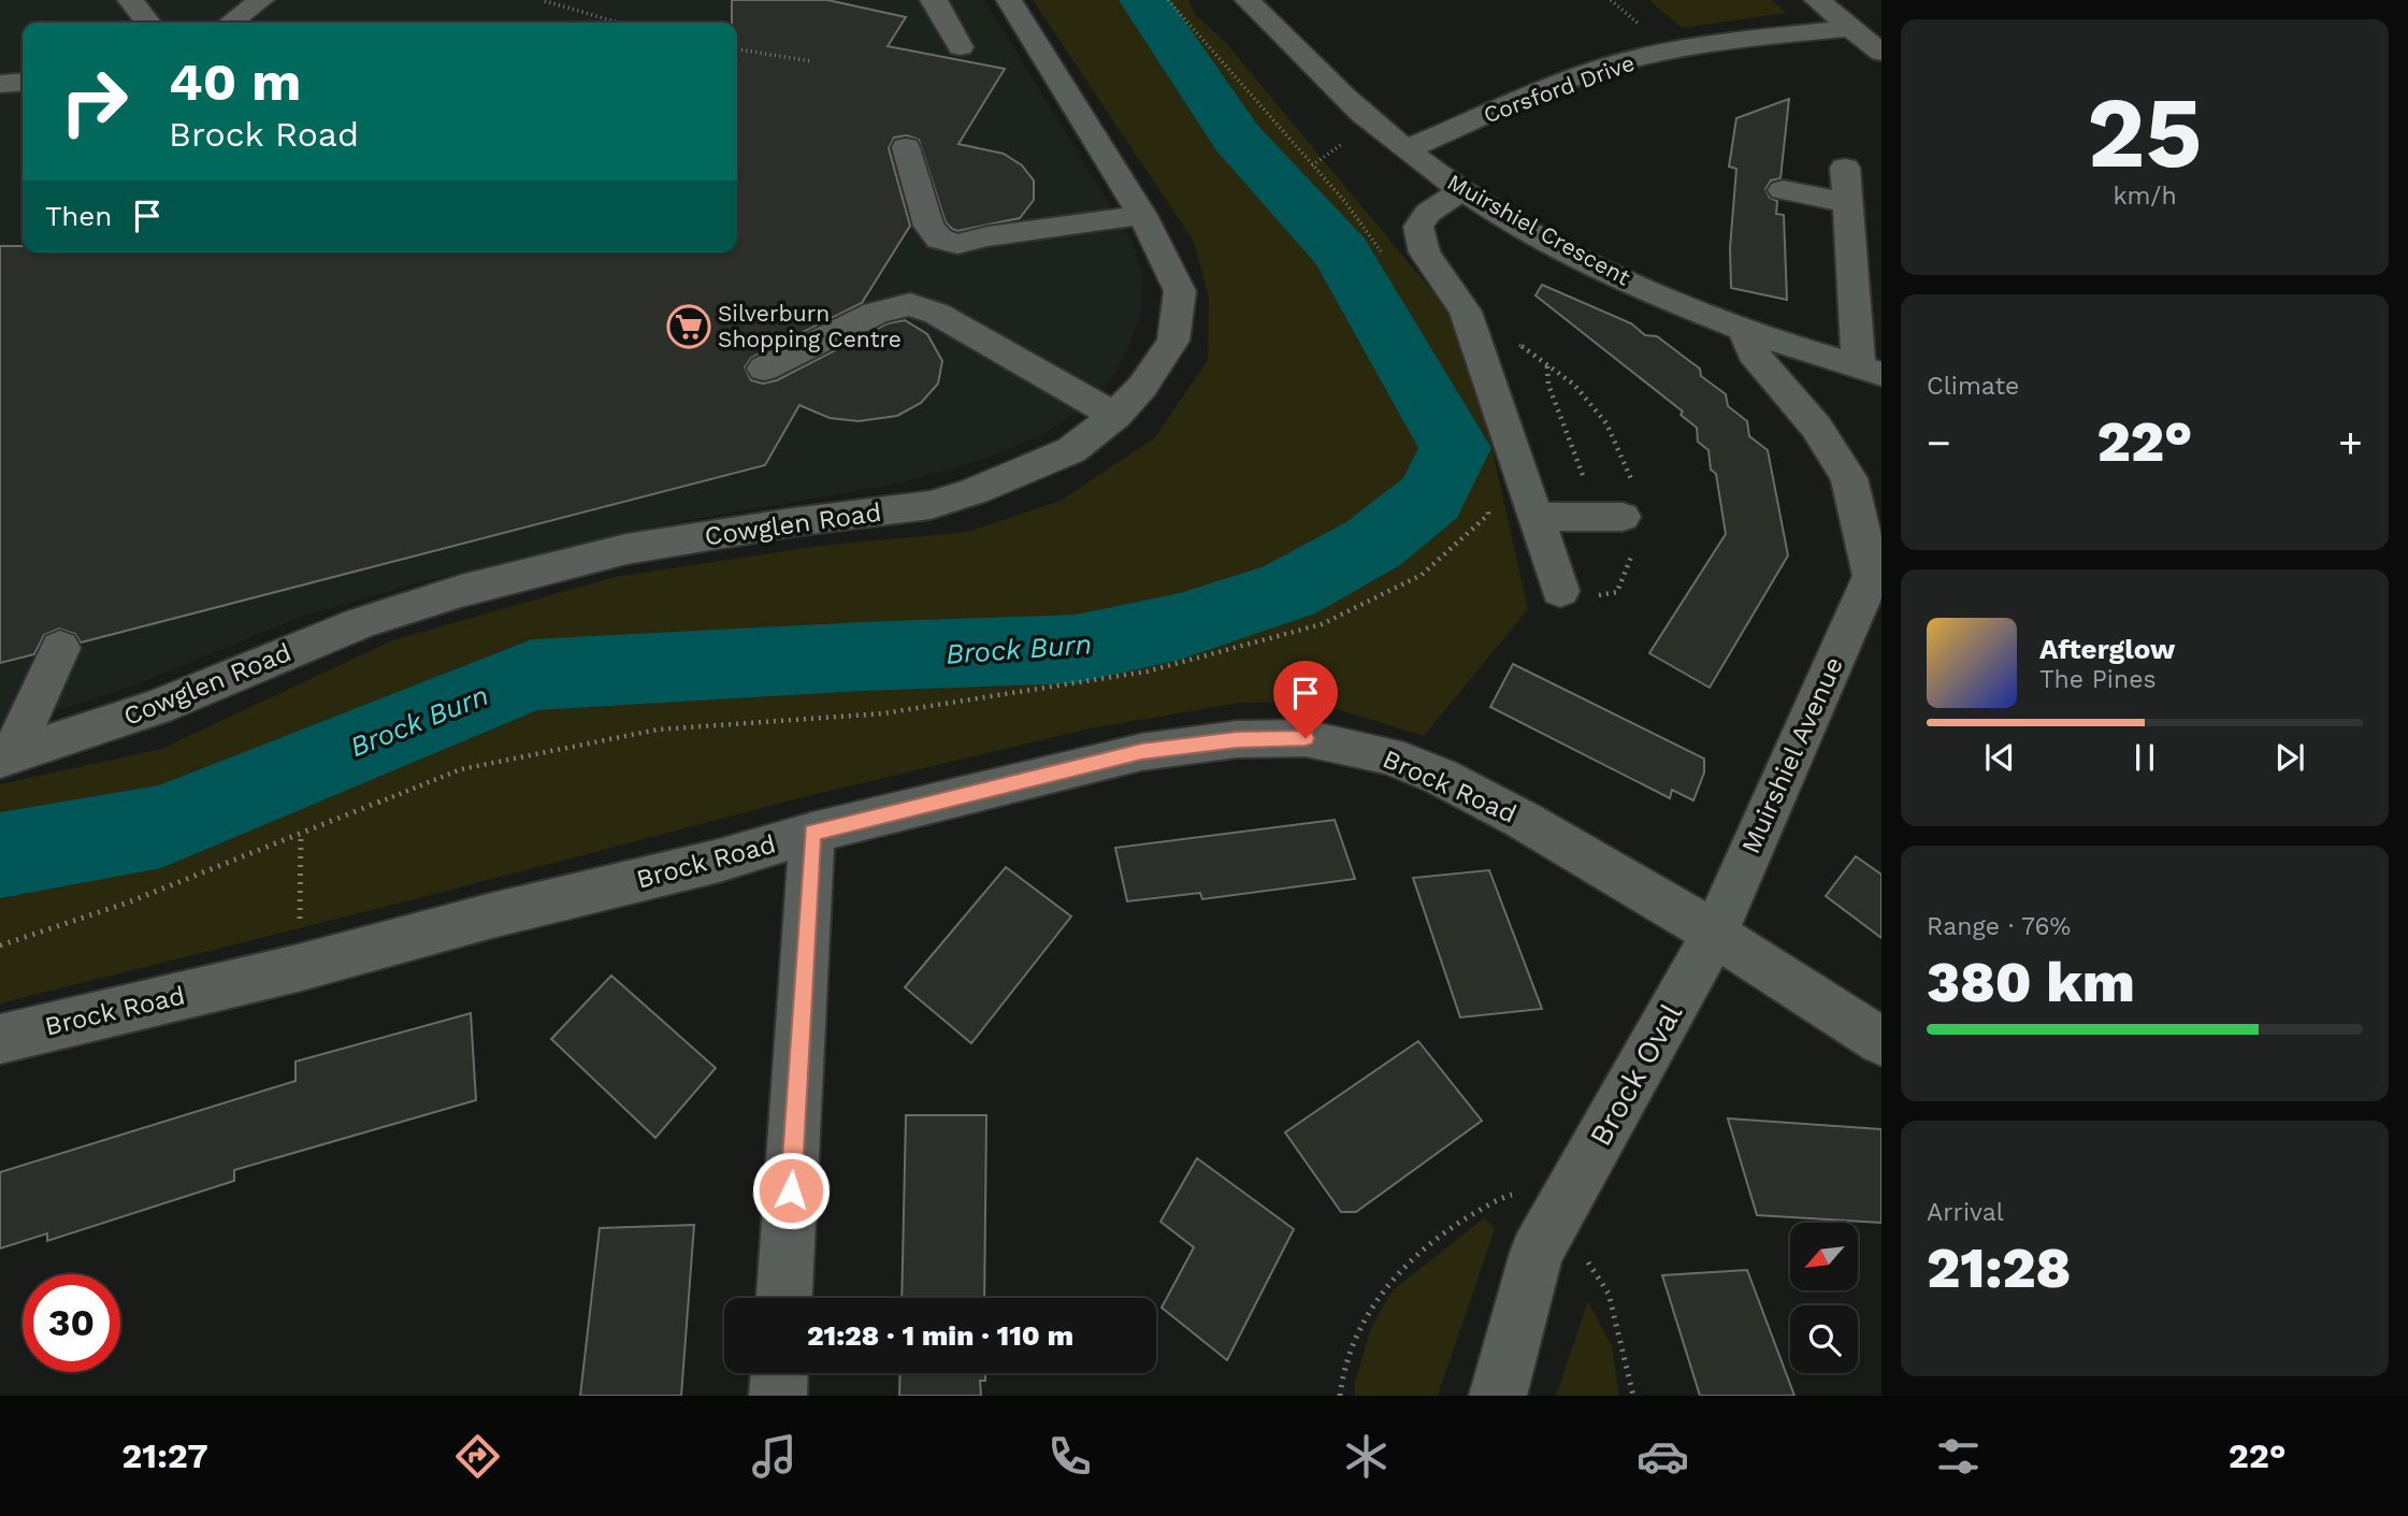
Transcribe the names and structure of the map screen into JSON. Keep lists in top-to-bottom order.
{
  "streets": {
    "street": [
      "Corsford Drive",
      "Muirshiel Crescent",
      "Cowglen Road",
      "Muirshiel Avenue",
      "Brock Road",
      "Brock Oval"
    ]
  },
  "crossings": [
    ["Corsford Drive", "Muirshiel Crescent"],
    ["Muirshiel Crescent", "Muirshiel Avenue"],
    ["Muirshiel Avenue", "Brock Road"],
    ["Muirshiel Avenue", "Brock Oval"],
    ["Brock Road", "Brock Oval"]
  ],
  "water": ["Brock Burn"],
  "places": {
    "supermarket": ["Silverburn Shopping Centre"]
  },
  "north": "bottom left",
  "page": {
    "tile": [
      ["25", "km/h"],
      "Climate",
      ["Range · 76%", "380 km"],
      ["Arrival", "21:28"]
    ],
    "turn": ["40 m", "Brock Road"],
    "then": "Then",
    "heat": ["−", "22°", "+"],
    "song": ["Afterglow", "The Pines"],
    "limit": "30",
    "trip": "21:28 · 1 min · 110 m",
    "tabs": ["21:27", "22°"]
  }
}
